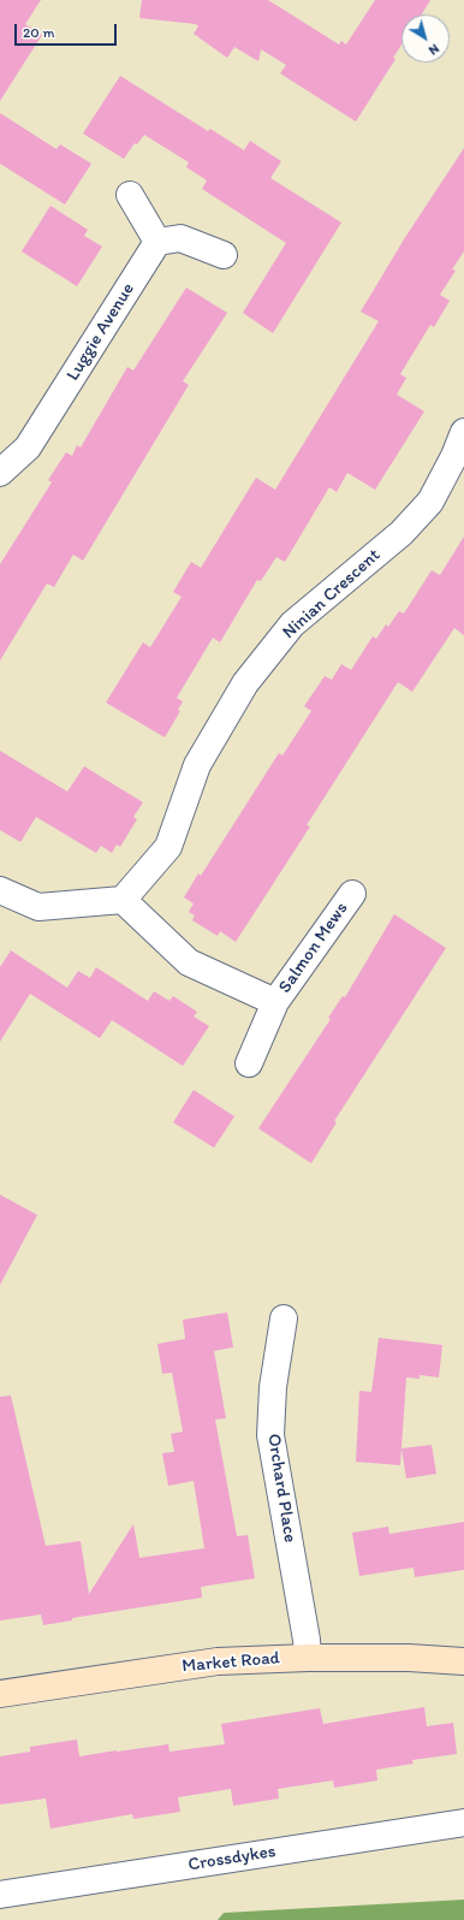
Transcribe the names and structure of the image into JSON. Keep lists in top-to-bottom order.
{
  "streets": {
    "street": [
      "Luggie Avenue",
      "Ninian Crescent",
      "Salmon Mews",
      "Orchard Place",
      "Market Road",
      "Crossdykes"
    ]
  },
  "crossings": [
    ["Ninian Crescent", "Salmon Mews"],
    ["Orchard Place", "Market Road"]
  ],
  "scale_bar": "20 m",
  "north": "bottom right"
}
